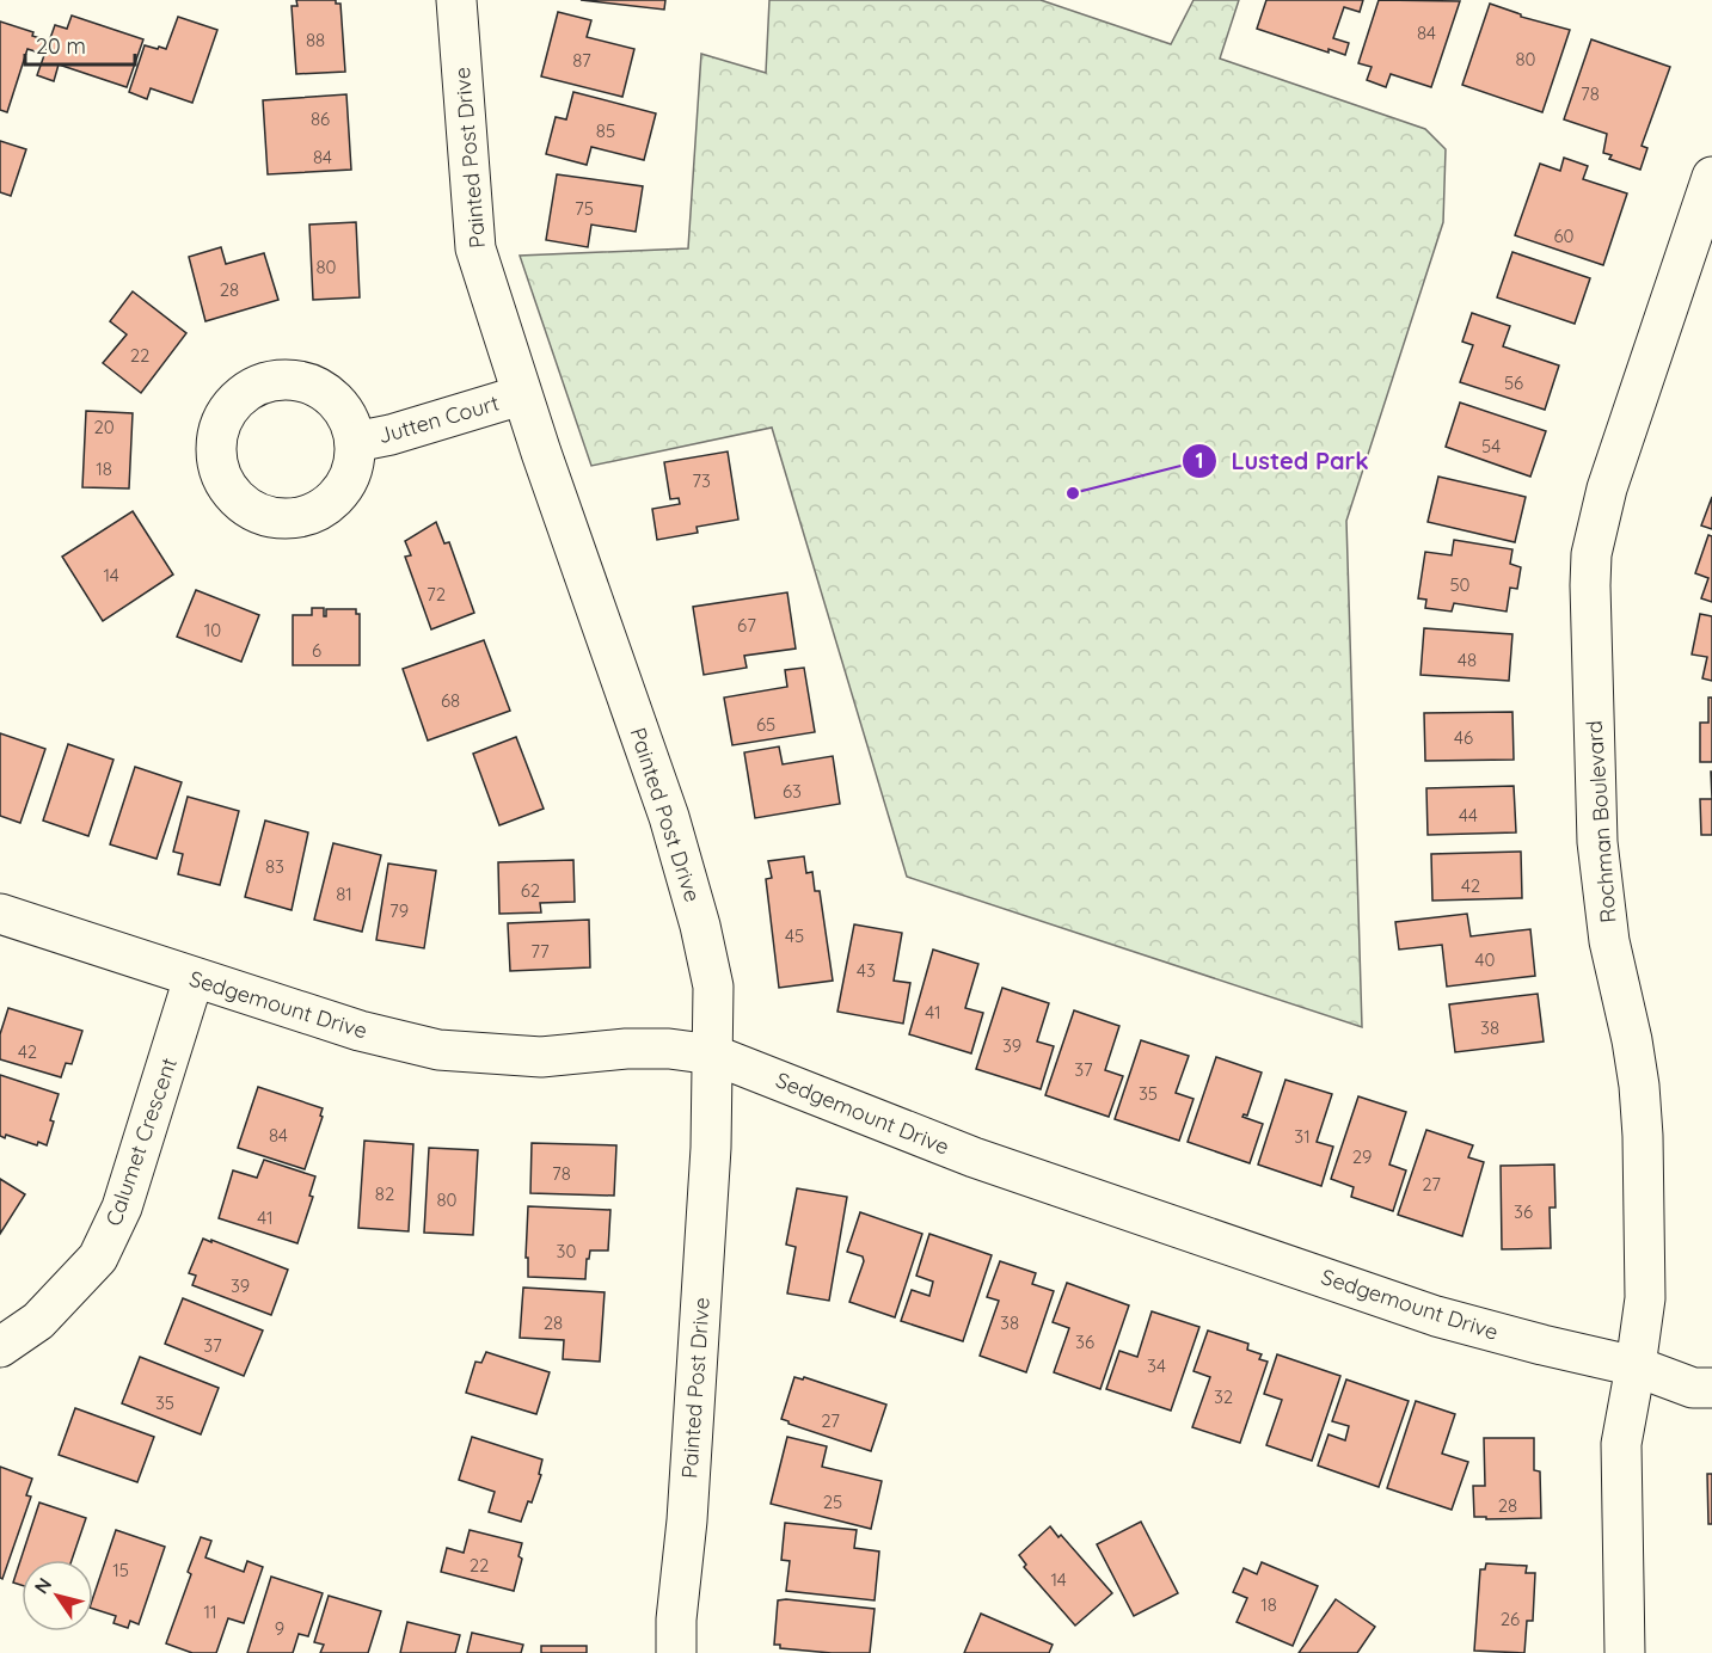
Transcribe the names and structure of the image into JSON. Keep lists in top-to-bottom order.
{
  "streets": {
    "street": [
      "Painted Post Drive",
      "Jutten Court",
      "Rochman Boulevard",
      "Sedgemount Drive",
      "Calumet Crescent"
    ]
  },
  "crossings": [
    ["Painted Post Drive", "Jutten Court"],
    ["Painted Post Drive", "Sedgemount Drive"],
    ["Rochman Boulevard", "Sedgemount Drive"],
    ["Sedgemount Drive", "Calumet Crescent"]
  ],
  "places": ["Lusted Park"],
  "house_numbers": [
    "84",
    "88",
    "80",
    "87",
    "78",
    "86",
    "85",
    "84",
    "75",
    "60",
    "80",
    "28",
    "22",
    "56",
    "20",
    "54",
    "18",
    "73",
    "14",
    "50",
    "72",
    "67",
    "10",
    "6",
    "48",
    "68",
    "65",
    "46",
    "63",
    "44",
    "83",
    "42",
    "62",
    "81",
    "79",
    "45",
    "77",
    "40",
    "43",
    "41",
    "38",
    "39",
    "42",
    "37",
    "35",
    "84",
    "31",
    "29",
    "78",
    "27",
    "82",
    "80",
    "36",
    "41",
    "30",
    "39",
    "28",
    "38",
    "36",
    "37",
    "34",
    "32",
    "35",
    "27",
    "25",
    "28",
    "22",
    "15",
    "14",
    "18",
    "11",
    "26",
    "9"
  ],
  "scale_bar": "20 m",
  "north": "top left"
}
